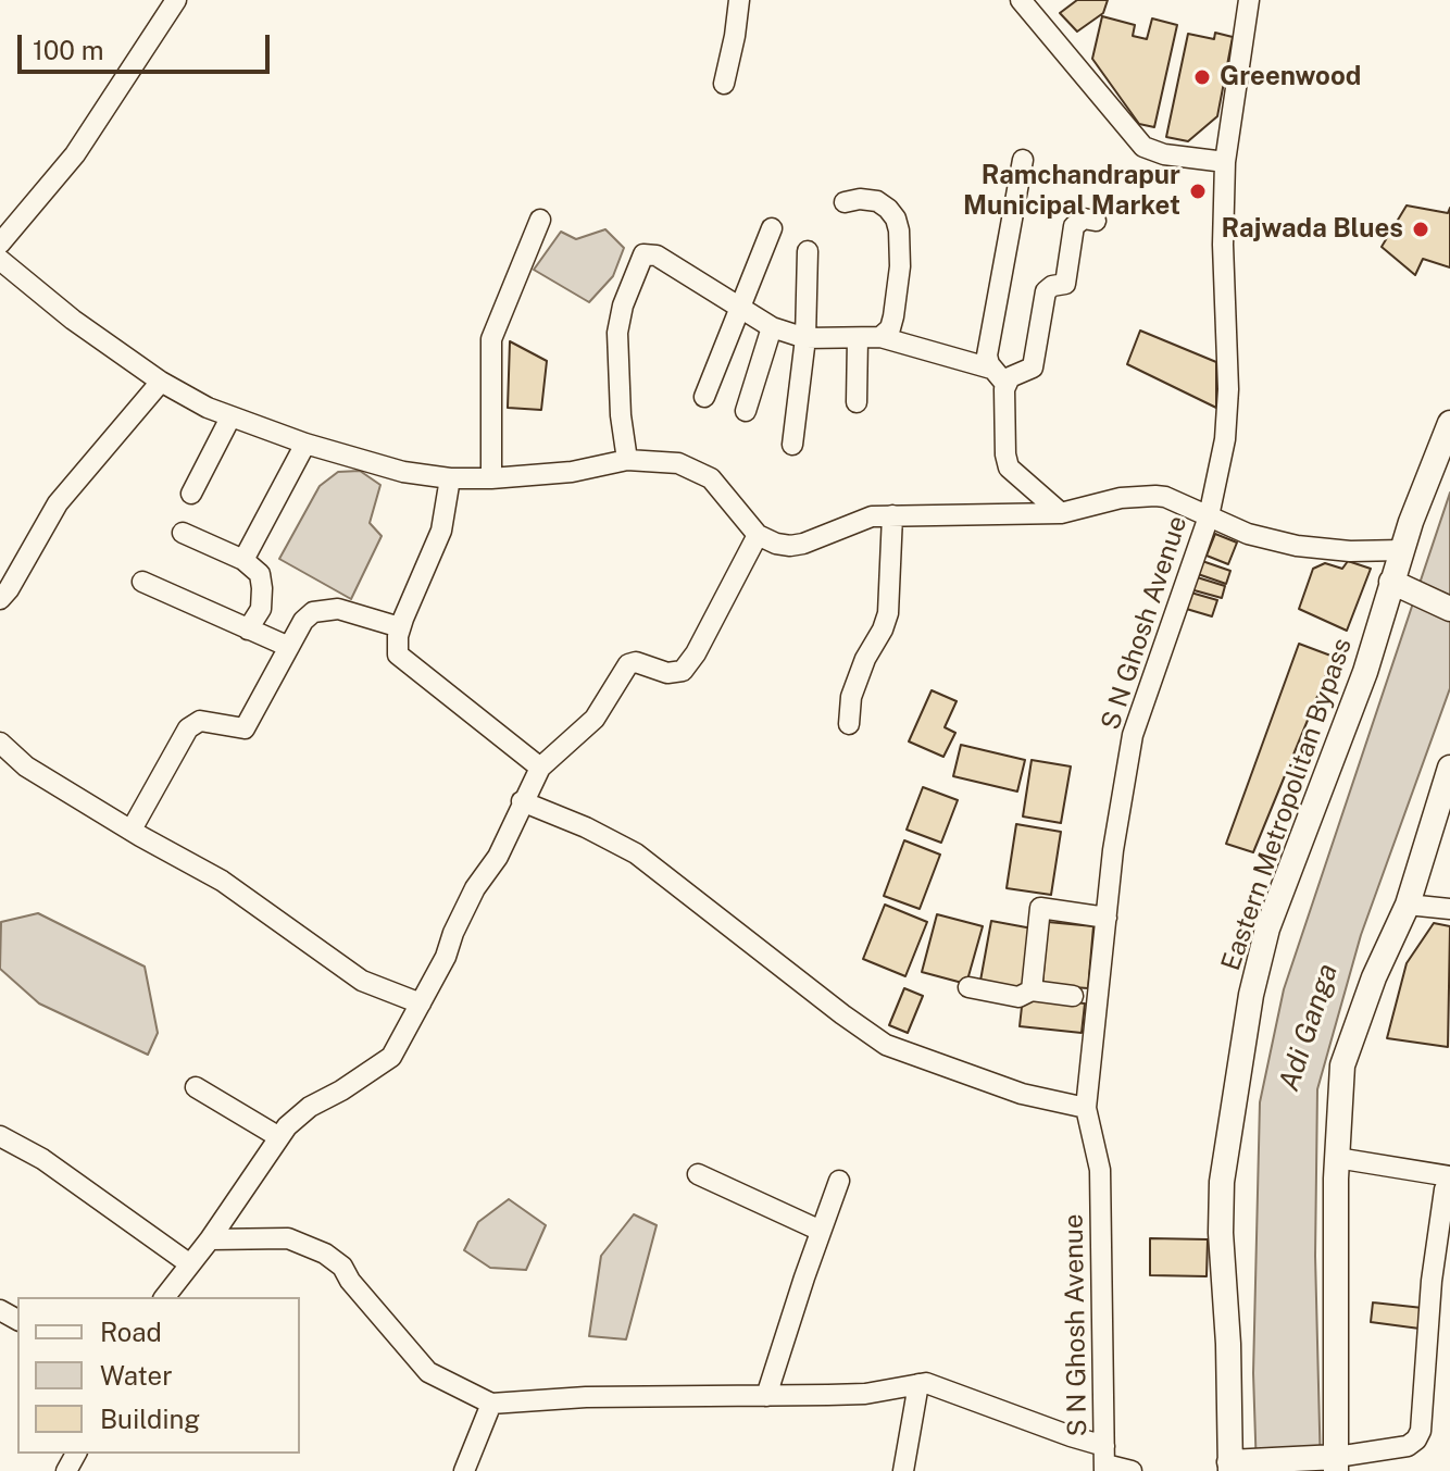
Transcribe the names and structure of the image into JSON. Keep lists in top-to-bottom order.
{
  "streets": {
    "main road": ["Eastern Metropolitan Bypass"],
    "street": ["S N Ghosh Avenue"]
  },
  "water": ["Adi Ganga"],
  "places": ["Greenwood", "Ramchandrapur Municipal Market", "Rajwada Blues"],
  "legend": ["Road", "Water", "Building"],
  "scale_bar": "100 m"
}
